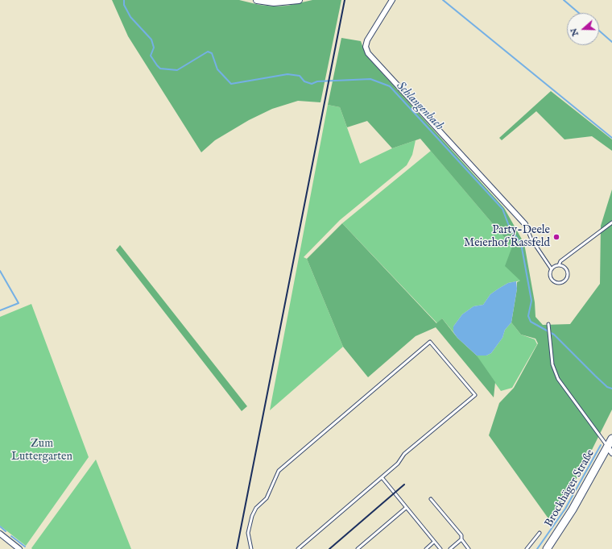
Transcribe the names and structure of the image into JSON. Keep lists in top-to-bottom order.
{
  "streets": {
    "main road": ["Brockhäger Straße"]
  },
  "water": ["Schlangenbach"],
  "parks": ["Zum Luttergarten"],
  "places": ["Party-Deele Meierhof Rassfeld"],
  "north": "left"
}
